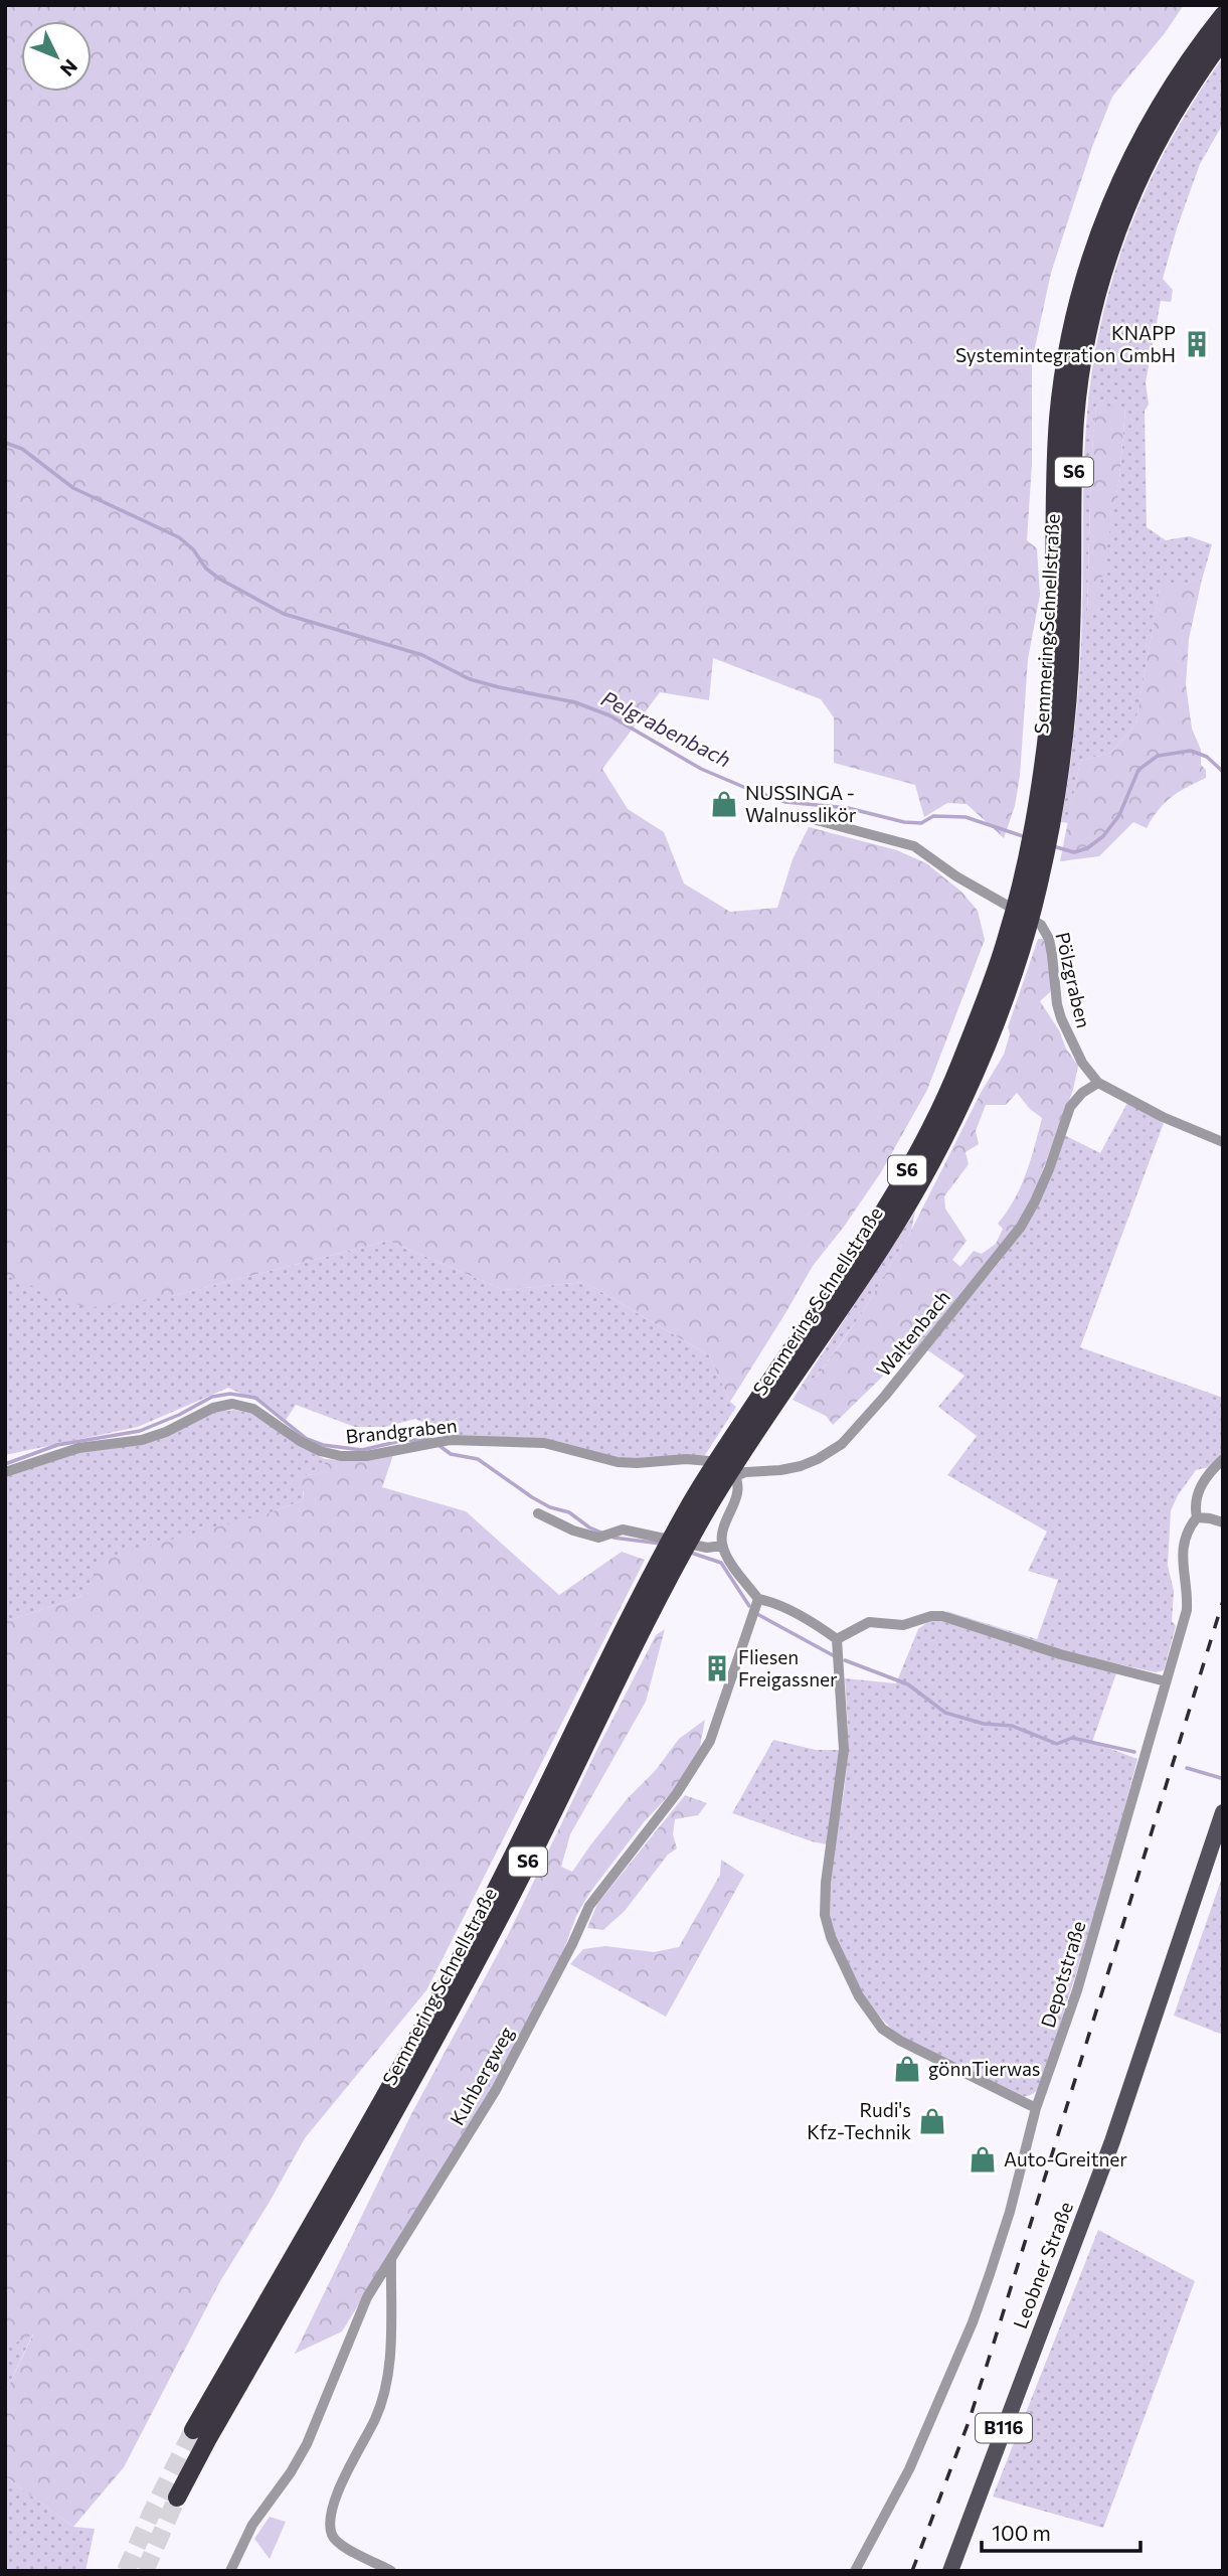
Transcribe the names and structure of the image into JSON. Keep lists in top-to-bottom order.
{
  "streets": {
    "highway": ["S6", "Semmering Schnellstraße"],
    "main road": ["Leobner Straße", "B116"],
    "street": [
      "Pölzgraben",
      "Waltenbach",
      "Brandgraben",
      "Depotstraße",
      "Kuhbergweg"
    ]
  },
  "crossings": [
    ["Pölzgraben", "Waltenbach"],
    ["Waltenbach", "Brandgraben"]
  ],
  "water": ["Pelgrabenbach"],
  "places": {
    "building": ["KNAPP Systemintegration GmbH", "Fliesen Freigassner"],
    "shop": [
      "NUSSINGA - Walnusslikör",
      "gönnTierwas",
      "Rudi's Kfz-Technik",
      "Auto-Greitner"
    ]
  },
  "scale_bar": "100 m",
  "north": "bottom right"
}
